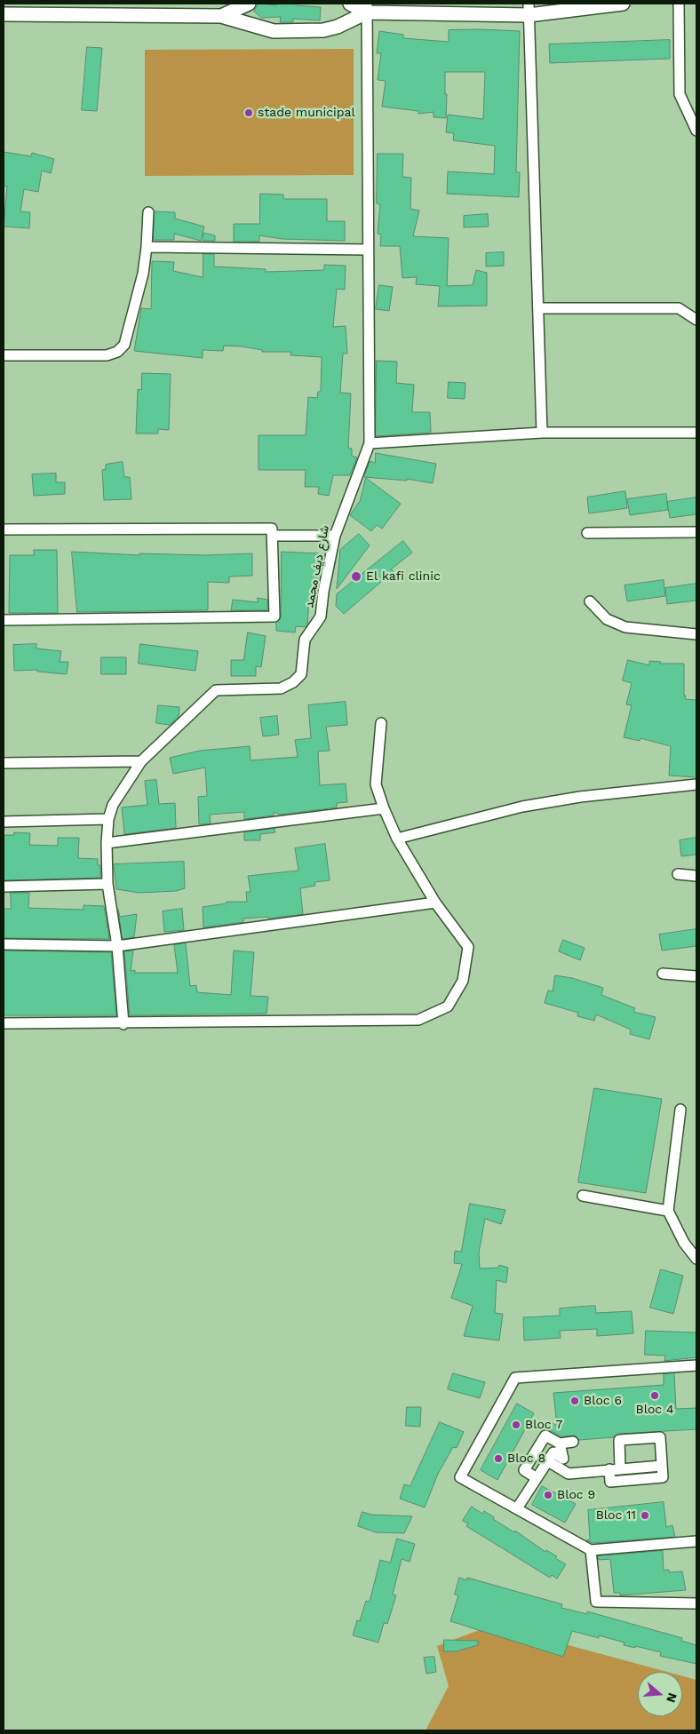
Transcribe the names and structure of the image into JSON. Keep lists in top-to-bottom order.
{
  "streets": {
    "street": ["شارع ديف محمد"]
  },
  "places": [
    "stade municipal",
    "El kafi clinic",
    "Bloc 4",
    "Bloc 6",
    "Bloc 7",
    "Bloc 8",
    "Bloc 9",
    "Bloc 11"
  ],
  "north": "right"
}
